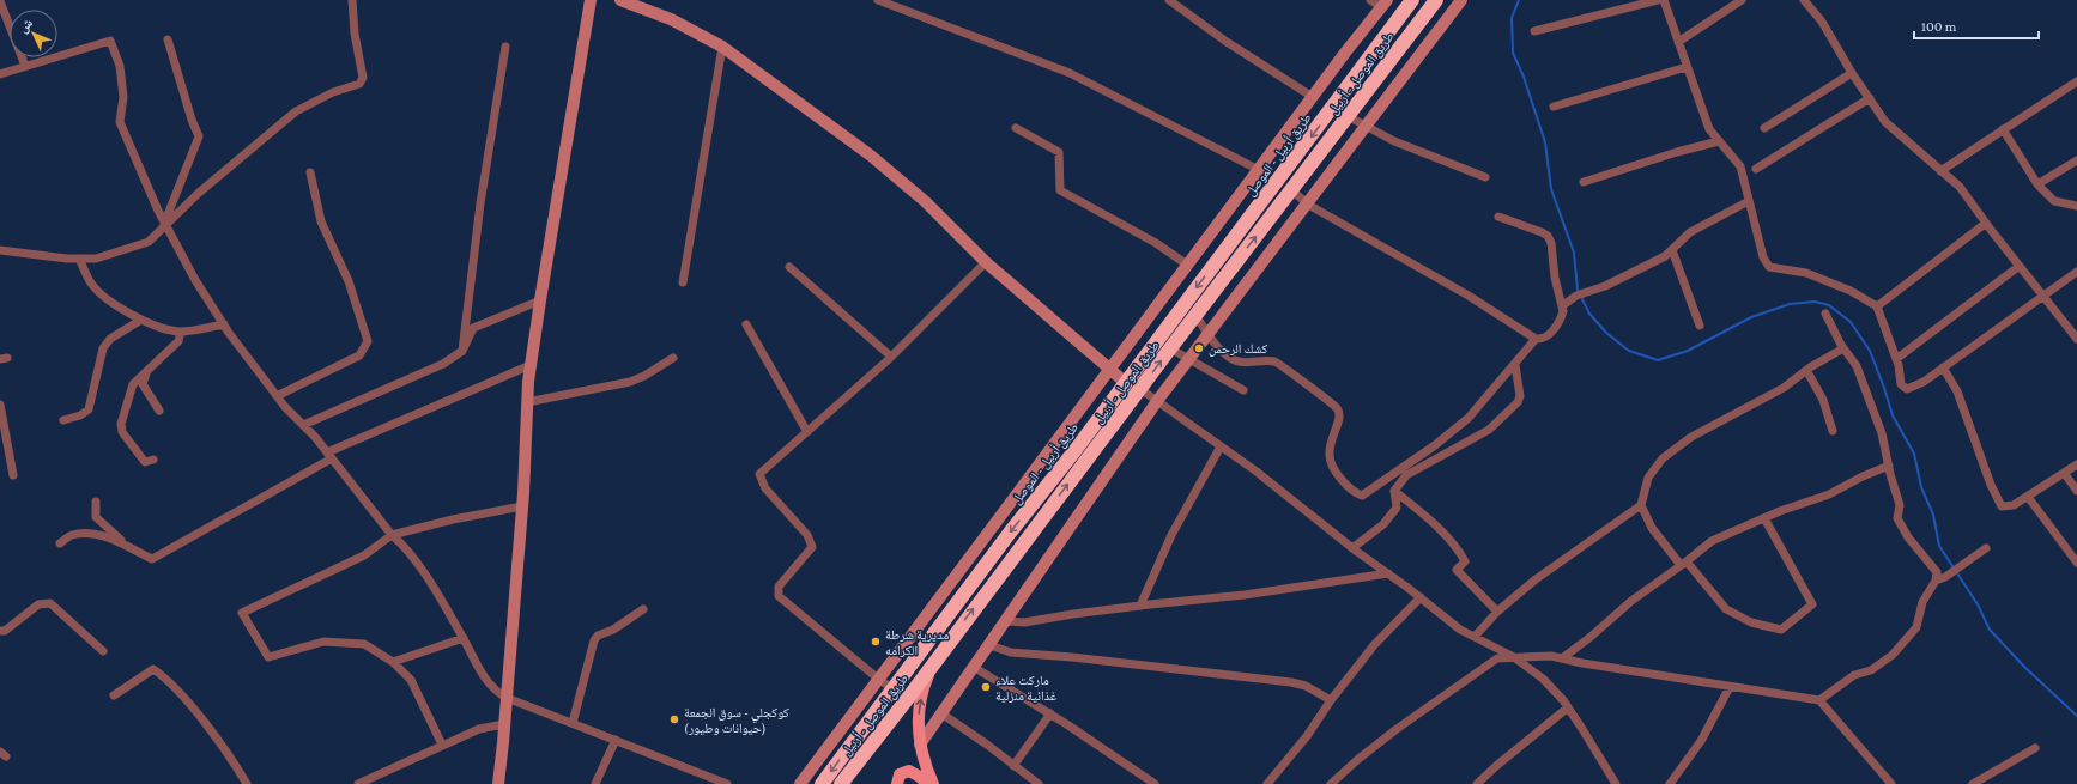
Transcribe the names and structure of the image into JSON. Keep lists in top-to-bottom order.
{
  "streets": {
    "highway": ["طريق الموصل - أربيل", "طريق أربيل - الموصل"]
  },
  "one_way": ["طريق الموصل - أربيل", "طريق أربيل - الموصل"],
  "places": [
    "كشك الرحمن",
    "مديرية شرطة الكرامه",
    "ماركت علاء غذائية منزلية",
    "كوكجلي - سوق الجمعة (حيوانات وطيور)"
  ],
  "scale_bar": "100 m",
  "north": "top left"
}
